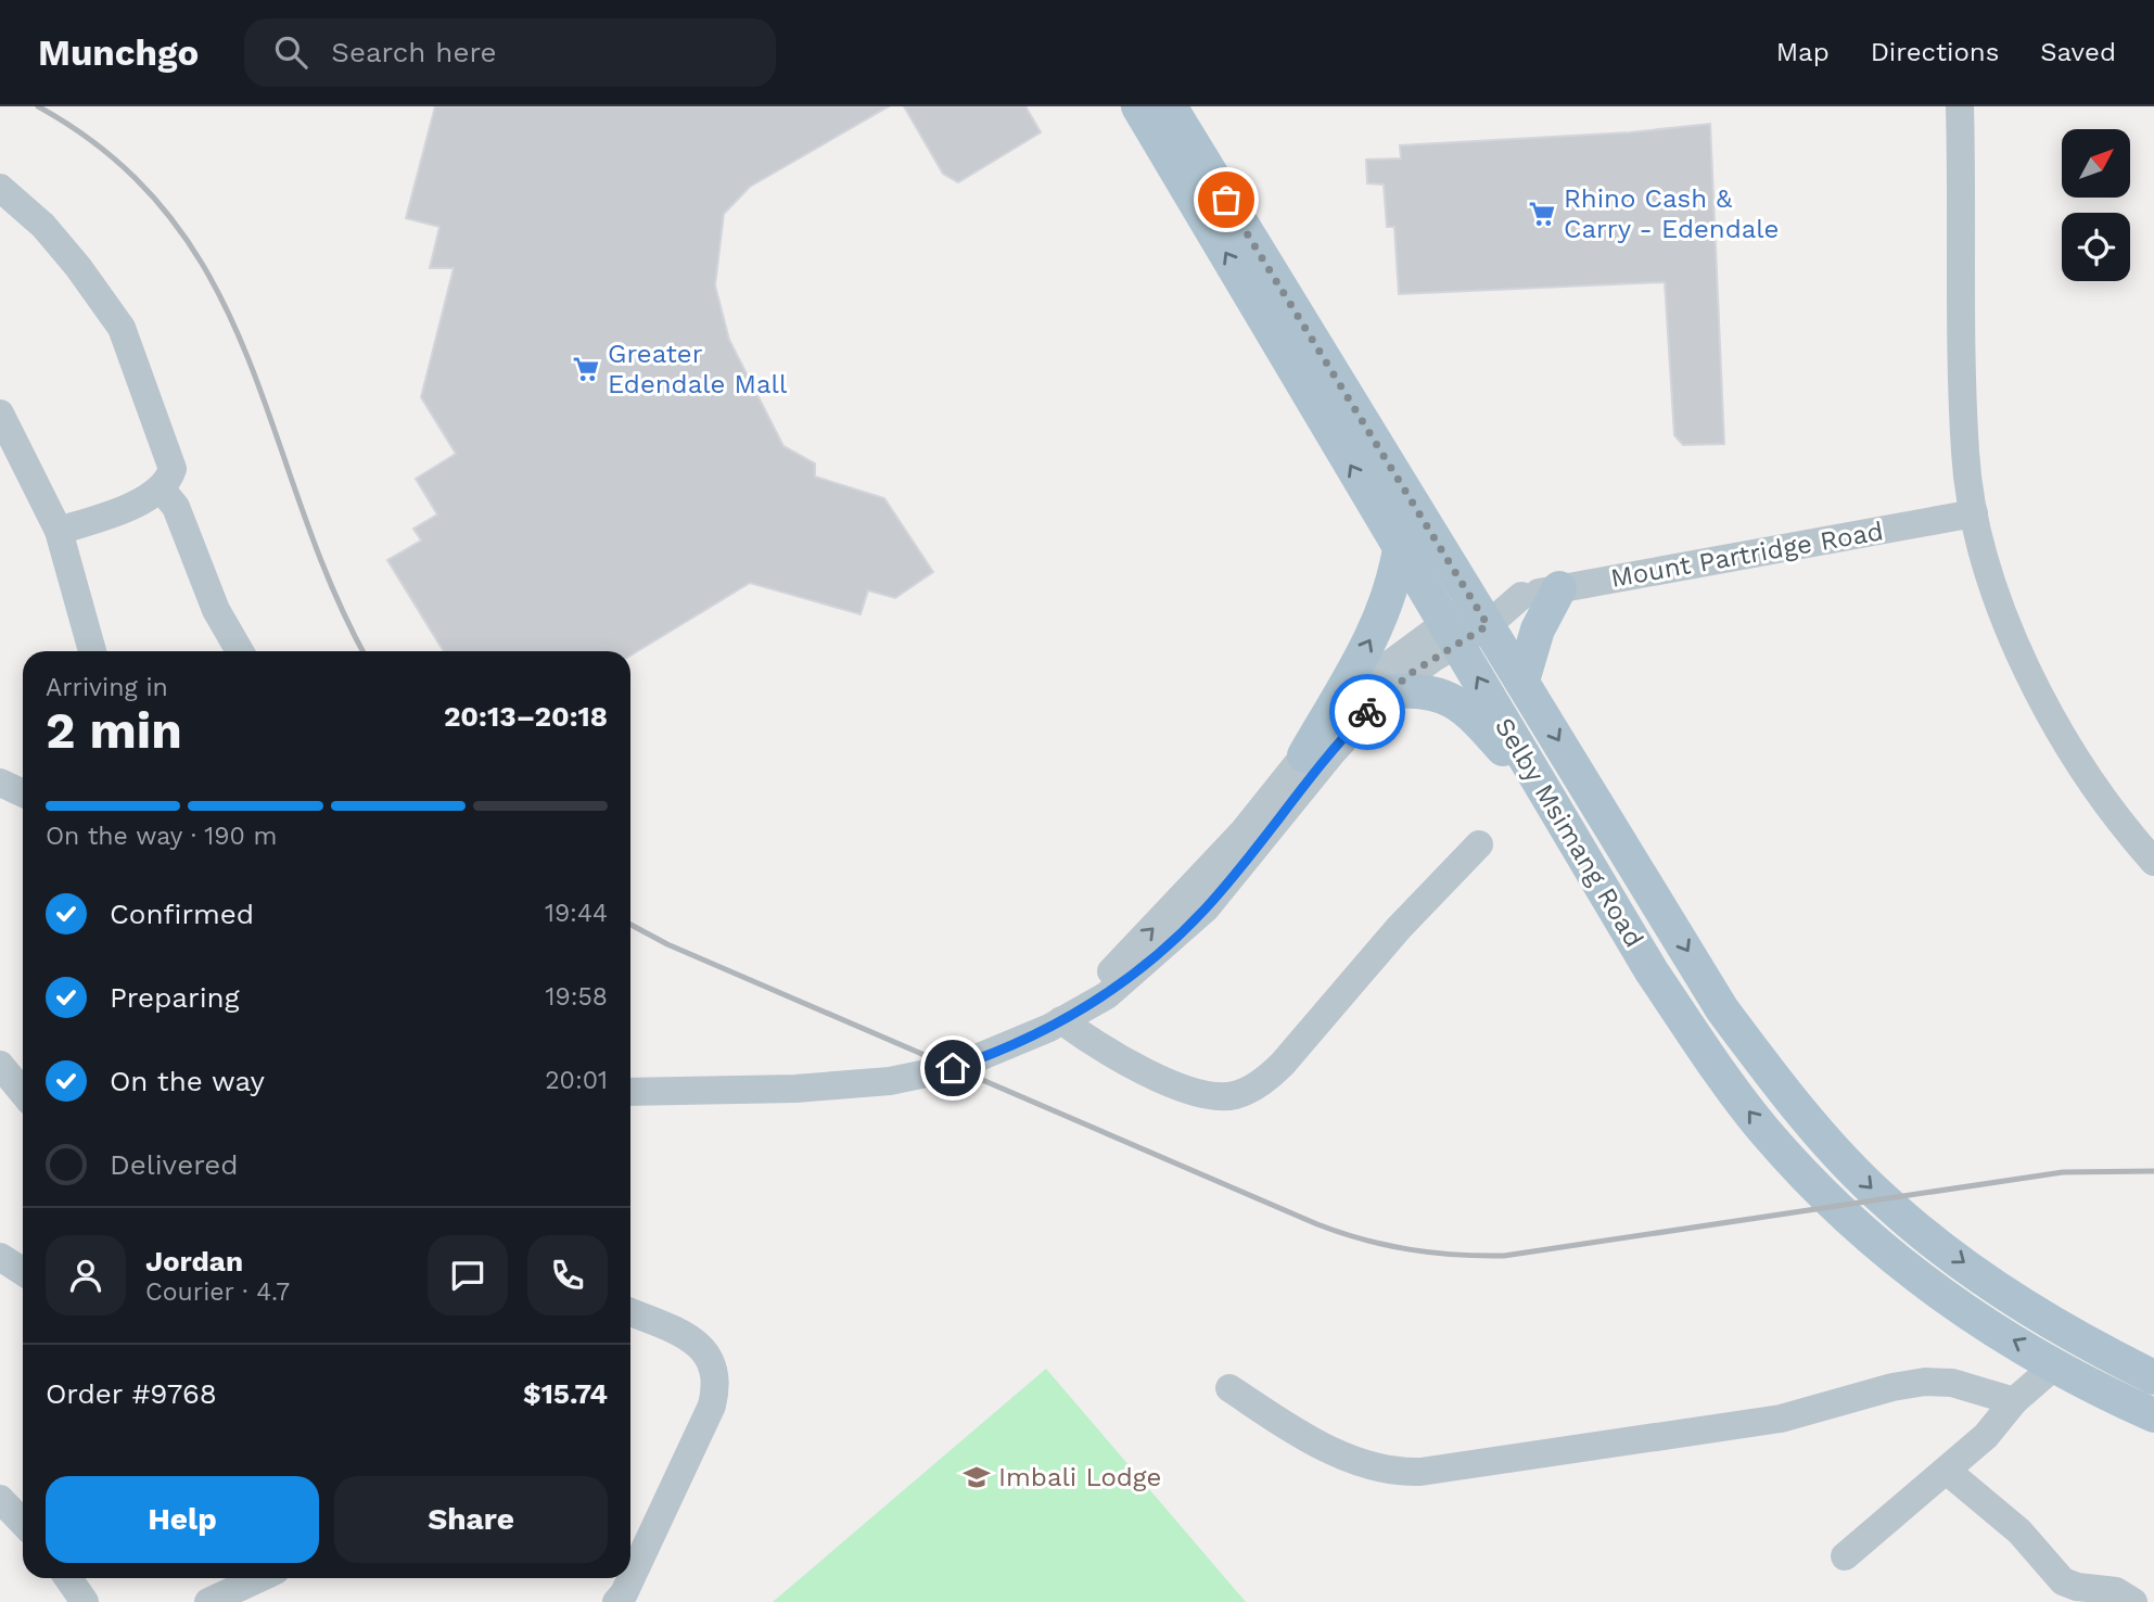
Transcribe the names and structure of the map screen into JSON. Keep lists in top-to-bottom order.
{
  "streets": {
    "main road": ["Selby Msimang Road"],
    "street": ["Mount Partridge Road"]
  },
  "crossings": [
    ["Mount Partridge Road", "Selby Msimang Road"]
  ],
  "places": {
    "supermarket": ["Rhino Cash & Carry - Edendale", "Greater Edendale Mall"],
    "school or university": ["Imbali Lodge"]
  },
  "north": "top right",
  "page": {
    "header": "Munchgo",
    "search": "Search here",
    "nav": ["Map", "Directions", "Saved"],
    "heading": ["2 min", "Arriving in", "20:13–20:18"],
    "panel": [
      "Jordan",
      "Courier · 4.7",
      "Order #9768",
      "$15.74"
    ],
    "bar": "On the way · 190 m",
    "list": [
      ["Confirmed", "19:44"],
      ["Preparing", "19:58"],
      ["On the way", "20:01"],
      "Delivered"
    ],
    "buttons": ["Help", "Share"]
  }
}
